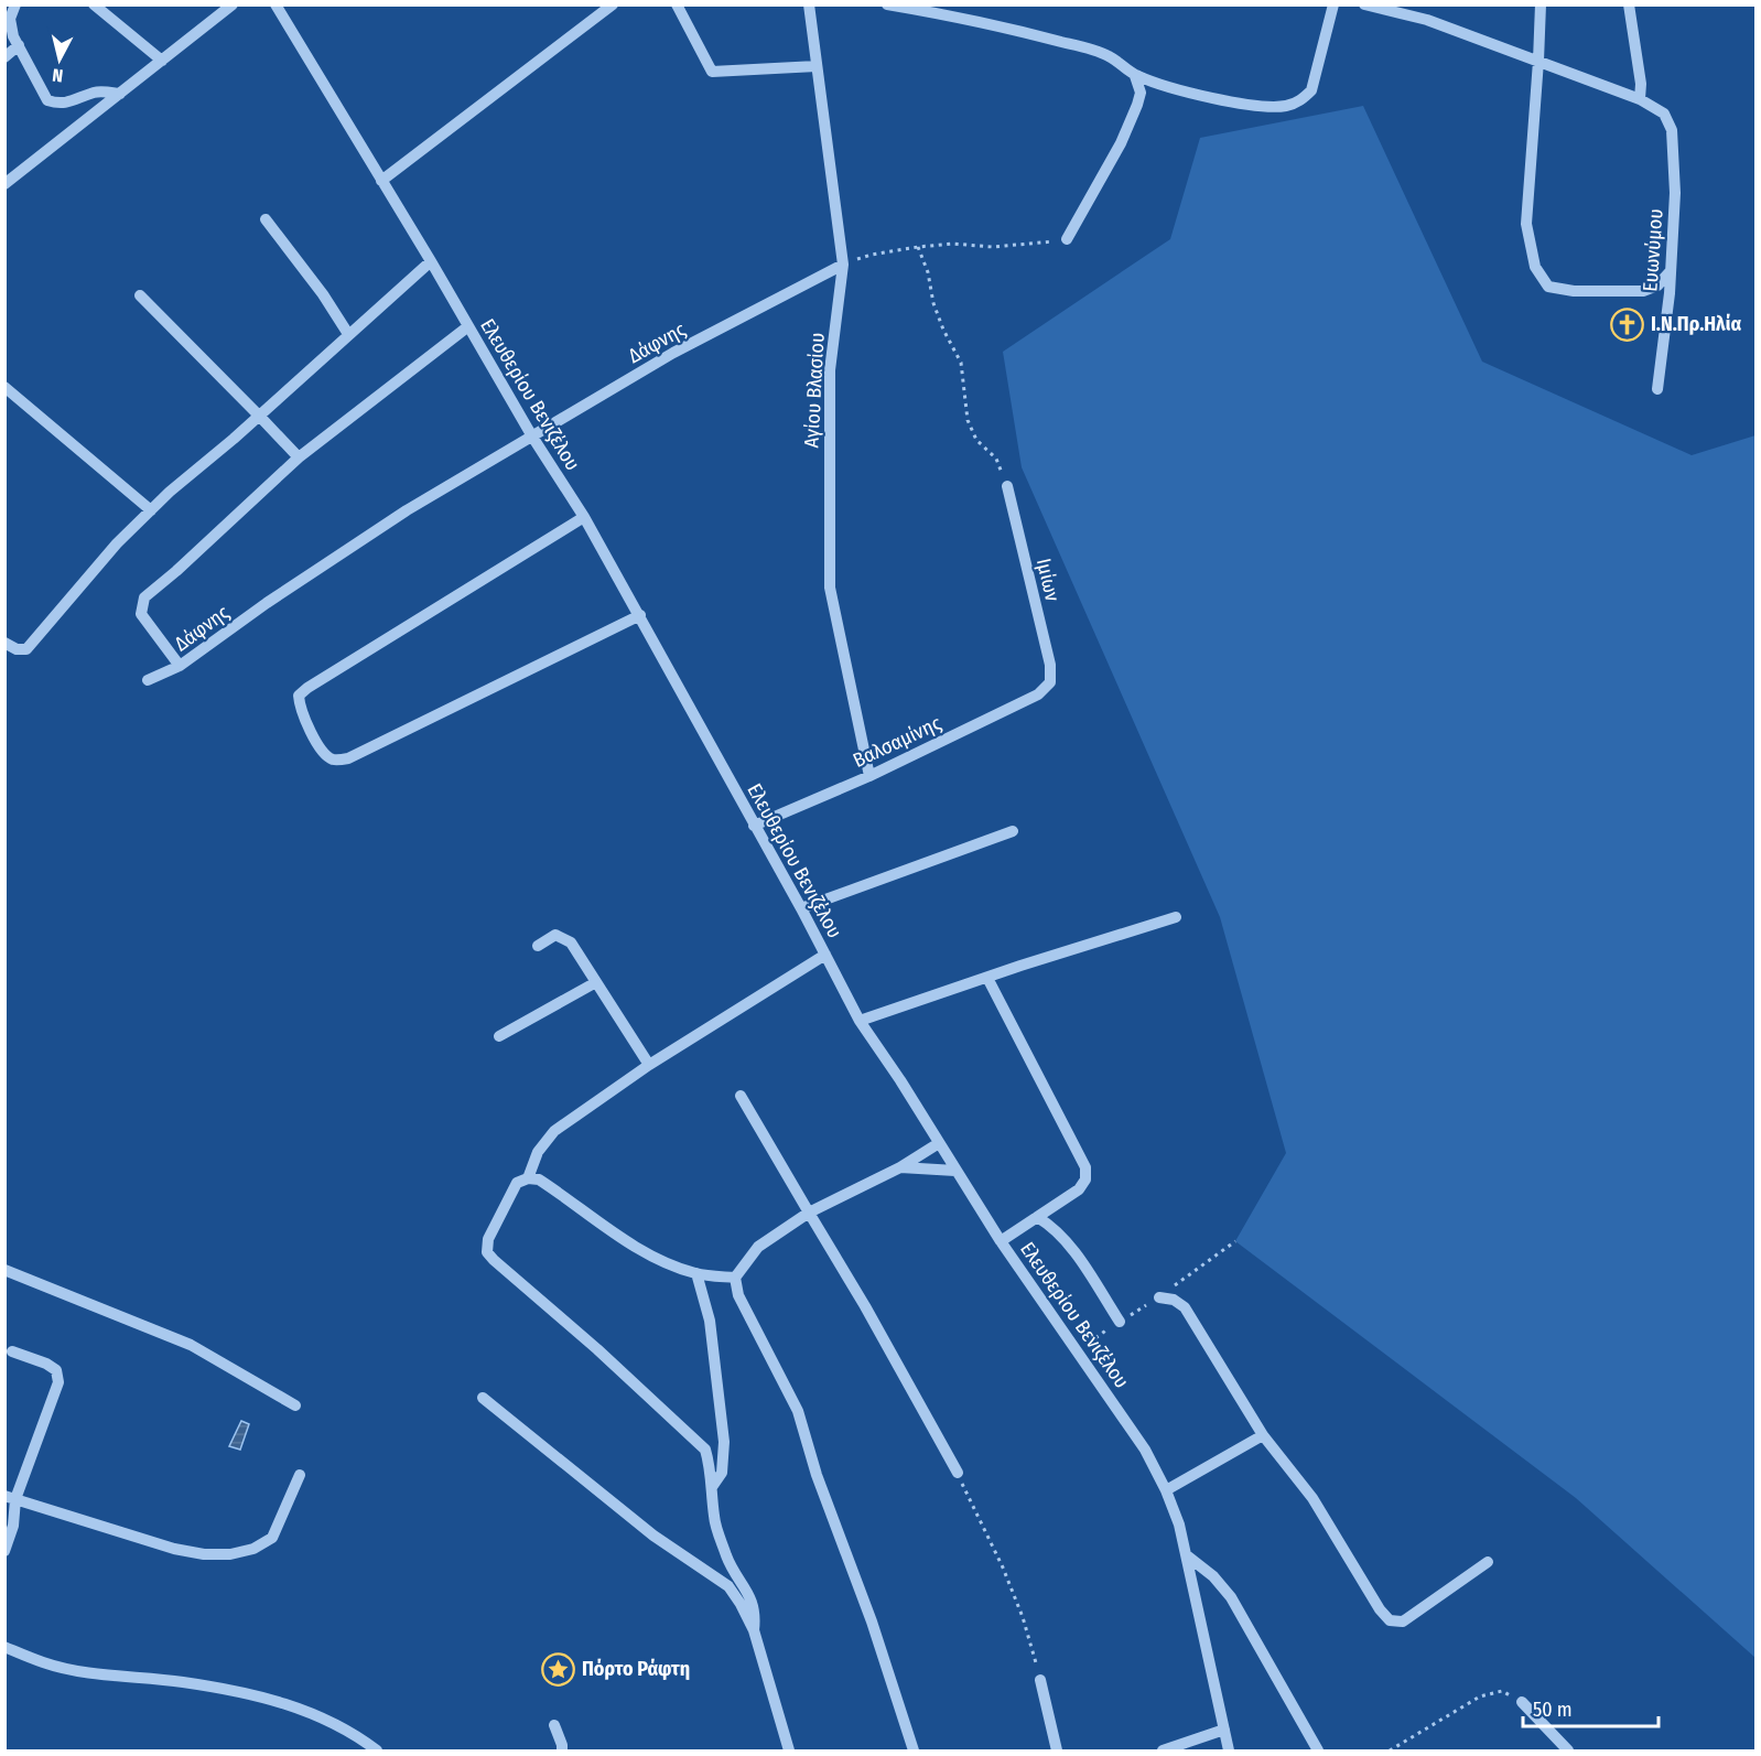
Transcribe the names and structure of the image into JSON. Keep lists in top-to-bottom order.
{
  "streets": {
    "street": [
      "Ευωνύμου",
      "Δάφνης",
      "Αγίου Βλασίου",
      "Ελευθερίου Βενιζέλου",
      "Ιμίων",
      "Βαλσαμίνης"
    ]
  },
  "crossings": [
    ["Δάφνης", "Αγίου Βλασίου"],
    ["Δάφνης", "Ελευθερίου Βενιζέλου"],
    ["Αγίου Βλασίου", "Βαλσαμίνης"],
    ["Ελευθερίου Βενιζέλου", "Βαλσαμίνης"],
    ["Ιμίων", "Βαλσαμίνης"]
  ],
  "places": {
    "church": ["Ι.Ν.Πρ.Ηλία"],
    "place": ["Πόρτο Ράφτη"]
  },
  "scale_bar": "50 m",
  "north": "bottom"
}
